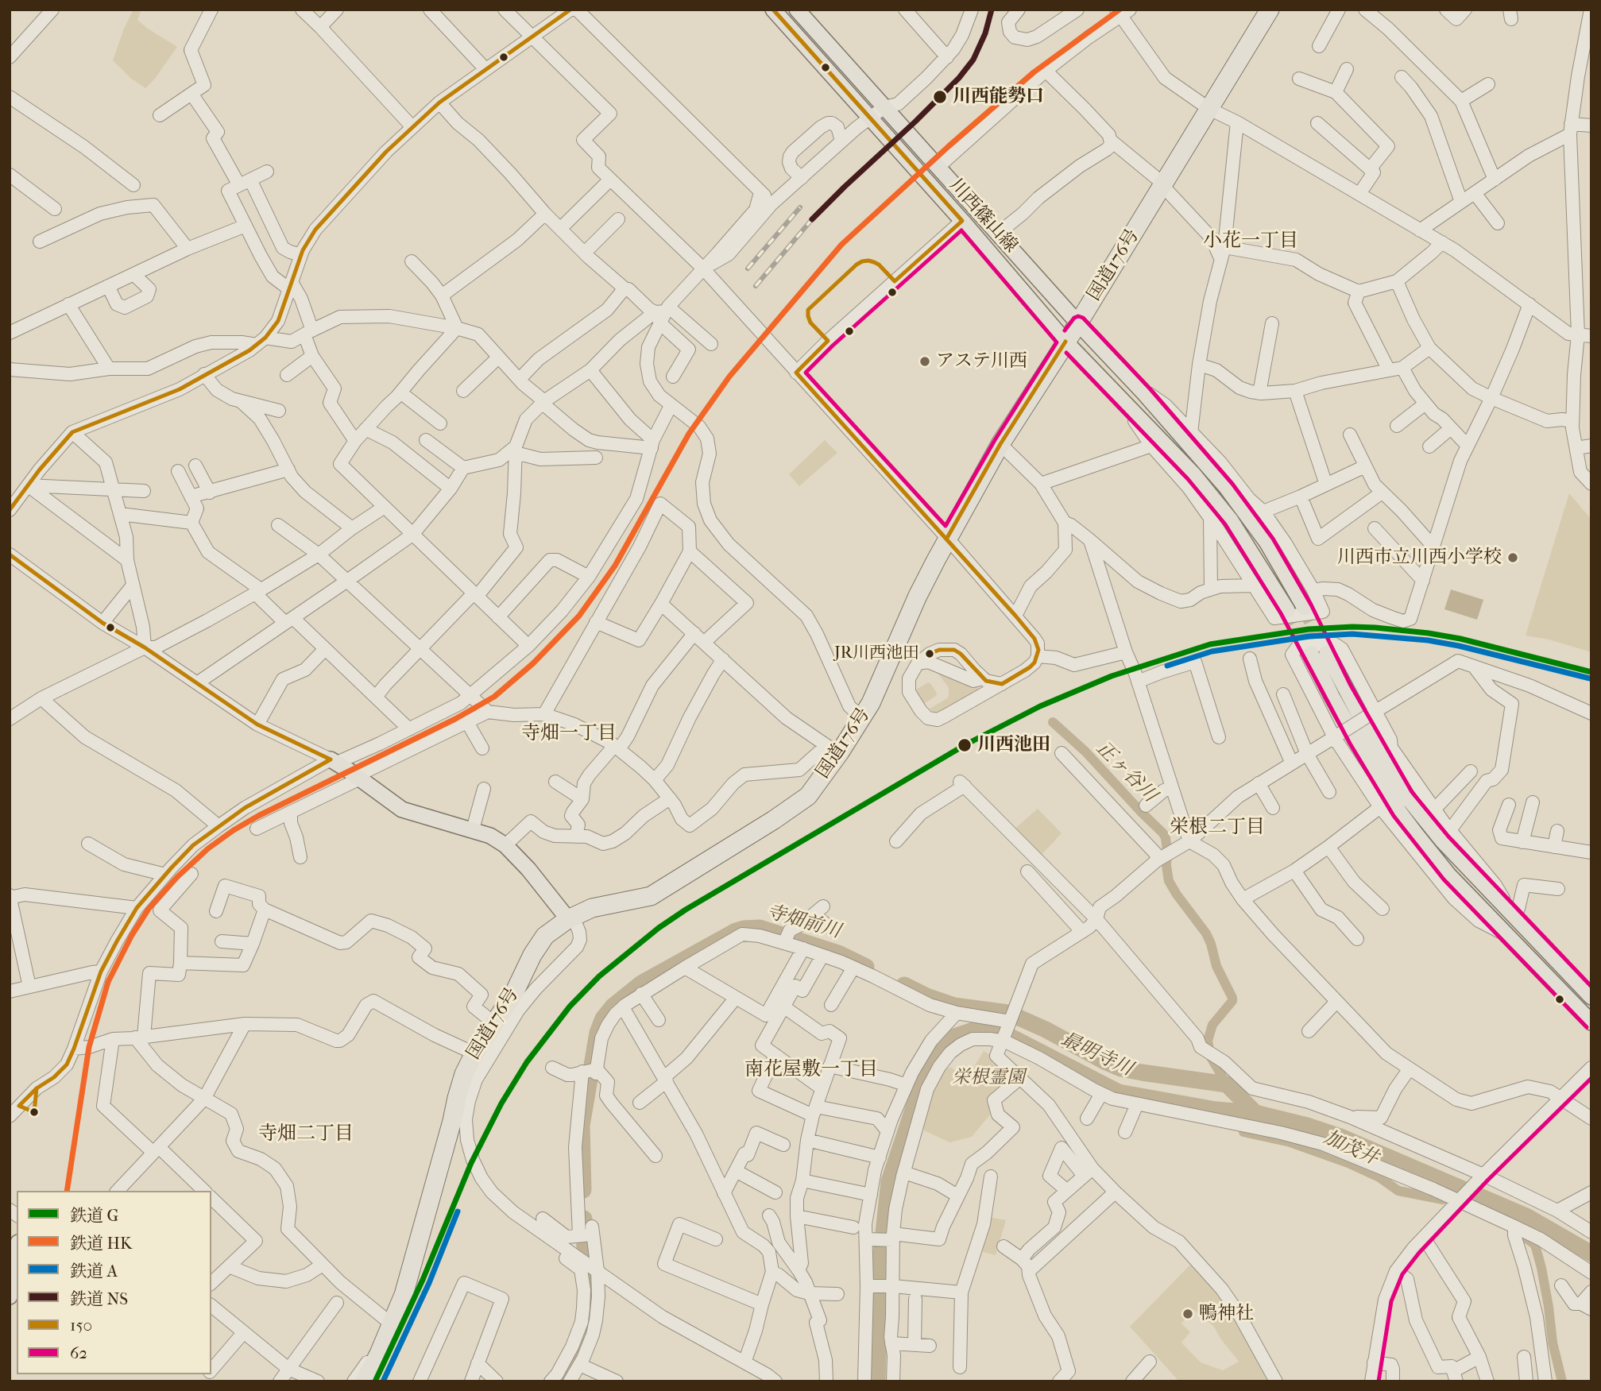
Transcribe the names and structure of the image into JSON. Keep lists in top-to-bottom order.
{
  "streets": {
    "highway": ["国道176号"],
    "main road": ["川西篠山線"]
  },
  "crossings": [
    ["川西篠山線", "国道176号"]
  ],
  "districts": [
    "小花一丁目",
    "寺畑一丁目",
    "栄根二丁目",
    "南花屋敷一丁目",
    "寺畑二丁目"
  ],
  "water": [
    "正ヶ谷川",
    "寺畑前川",
    "最明寺川",
    "加茂井"
  ],
  "parks": ["栄根霊園"],
  "places": [
    "川西能勢口",
    "アステ川西",
    "川西市立川西小学校",
    "JR川西池田",
    "川西池田",
    "鴨神社"
  ],
  "lines": [
    "rail line HK",
    "rail line NS",
    "transit line 150",
    "transit line 62",
    "rail line G",
    "rail line A"
  ],
  "legend": [
    "鉄道 G",
    "鉄道 HK",
    "鉄道 A",
    "鉄道 NS",
    "150",
    "62"
  ]
}
